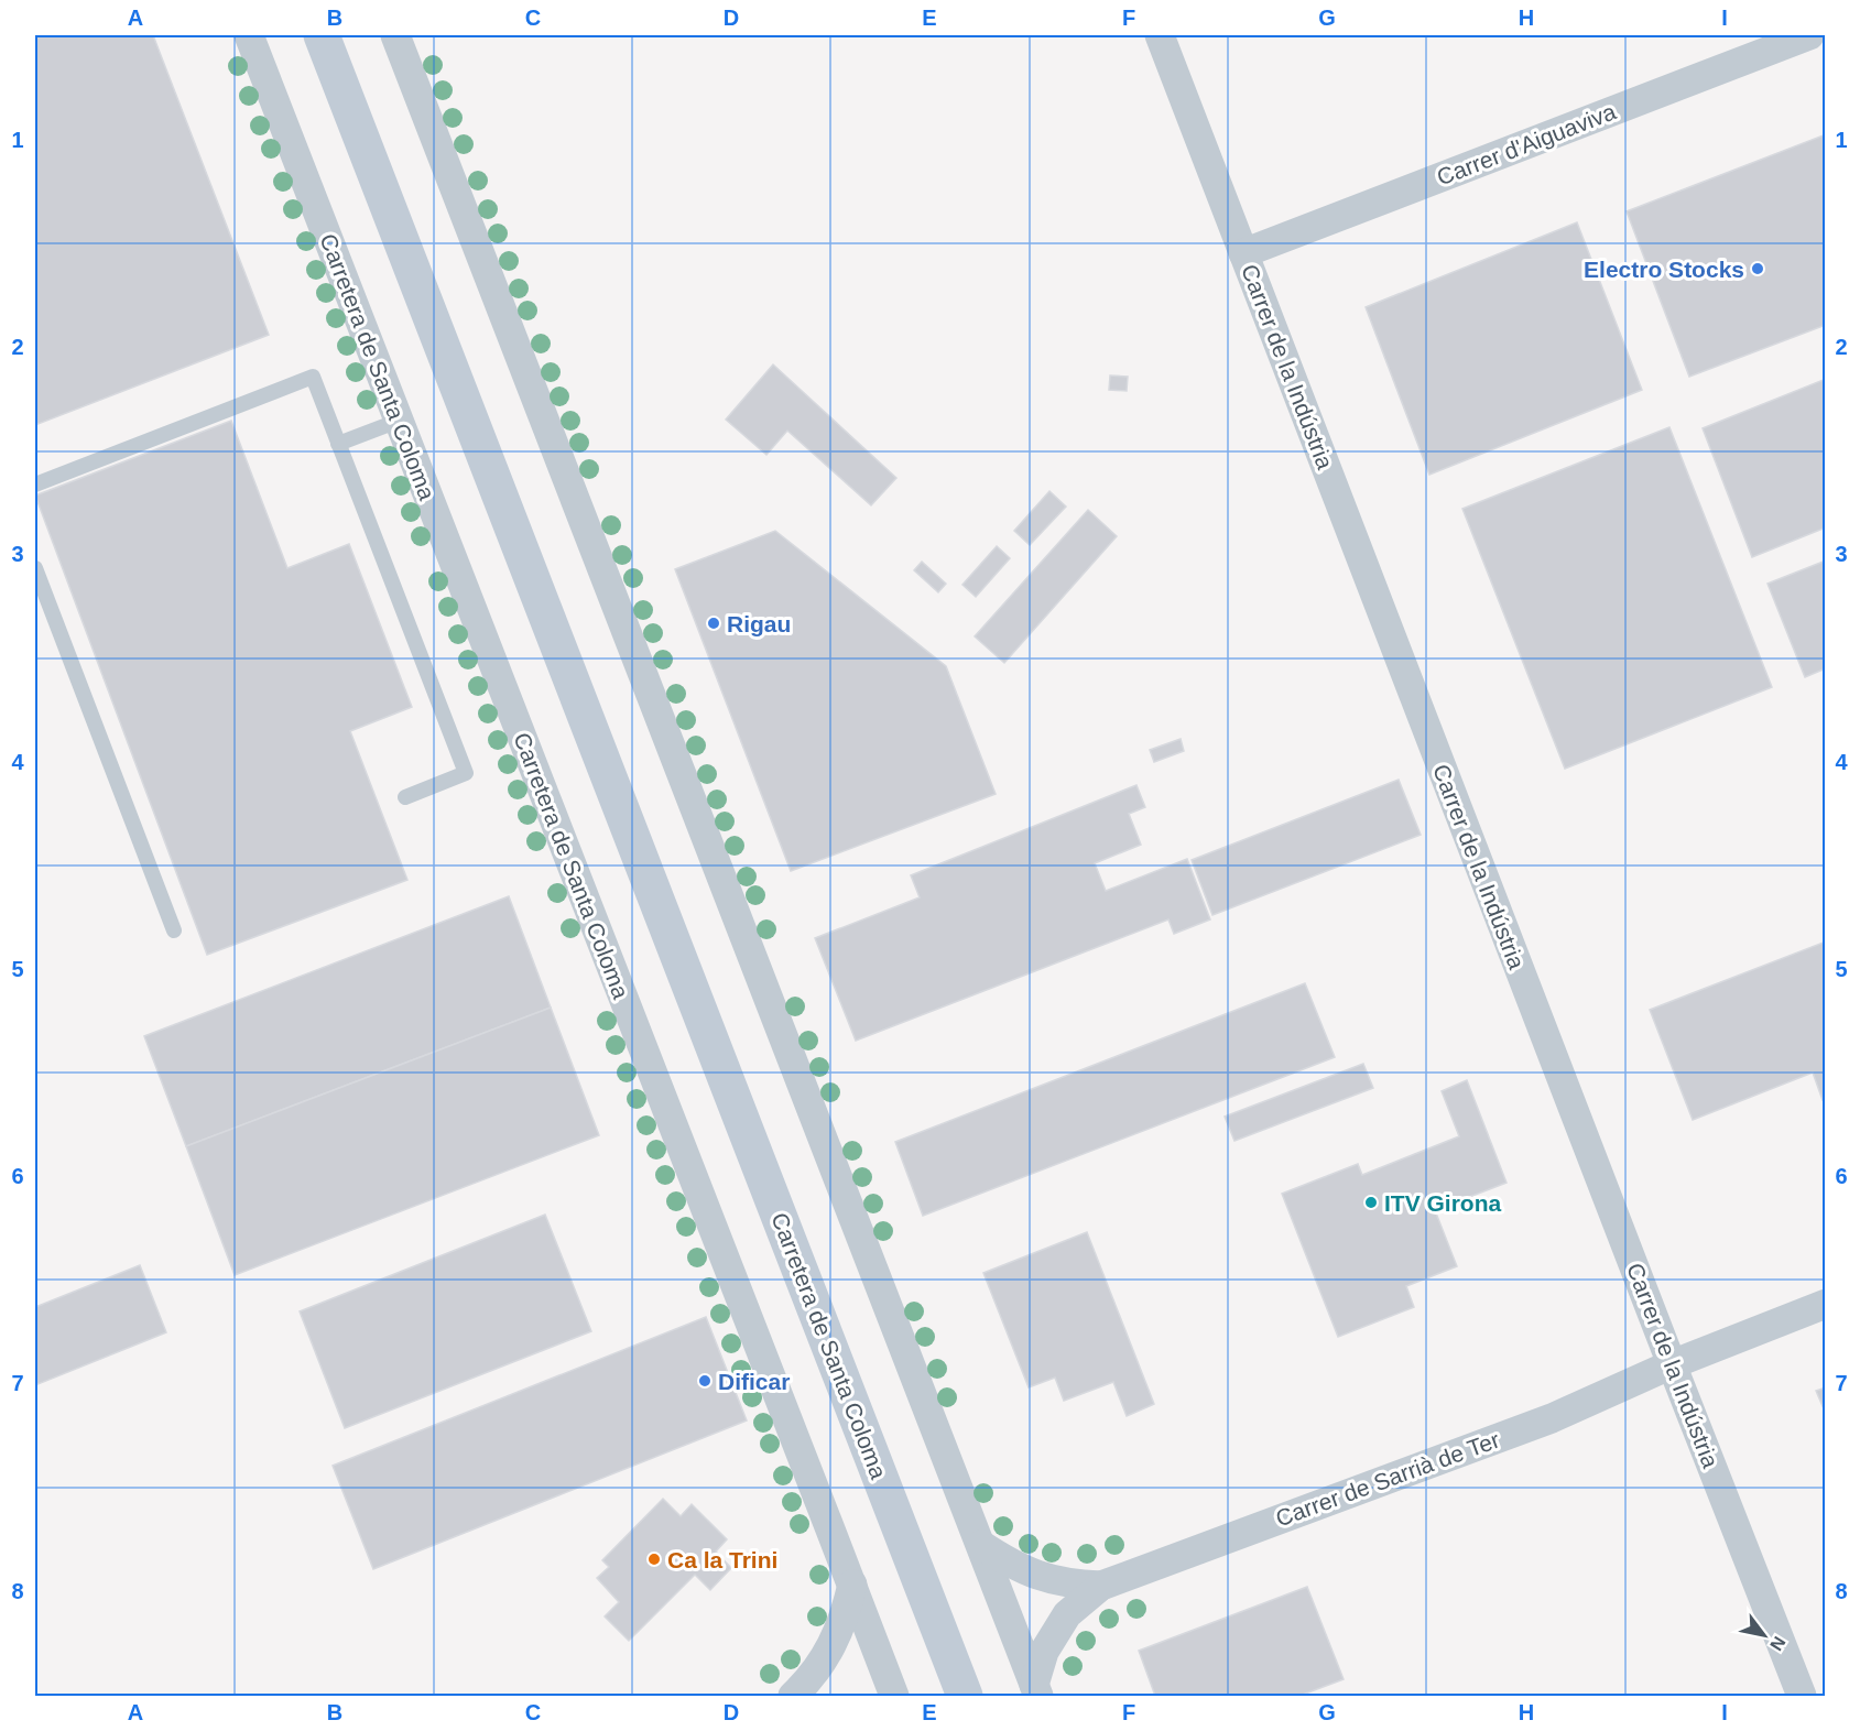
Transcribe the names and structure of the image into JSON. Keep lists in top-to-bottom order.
{
  "streets": {
    "street": [
      "Carrer d'Aiguaviva",
      "Carretera de Santa Coloma",
      "Carrer de la Indústria",
      "Carrer de Sarrià de Ter"
    ]
  },
  "crossings": [
    ["Carrer d'Aiguaviva", "Carrer de la Indústria"],
    ["Carrer de la Indústria", "Carrer de Sarrià de Ter"]
  ],
  "places": [
    "Electro Stocks",
    "Rigau",
    "ITV Girona",
    "Dificar",
    "Ca la Trini"
  ],
  "north": "bottom right",
  "grid": {
    "columns": [
      "A",
      "B",
      "C",
      "D",
      "E",
      "F",
      "G",
      "H",
      "I"
    ],
    "rows": [
      "1",
      "2",
      "3",
      "4",
      "5",
      "6",
      "7",
      "8"
    ]
  }
}
